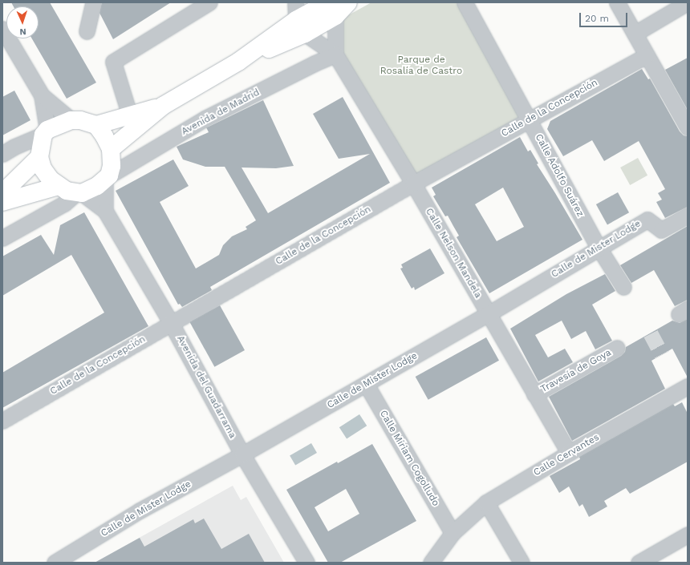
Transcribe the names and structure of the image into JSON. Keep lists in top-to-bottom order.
{
  "streets": {
    "street": [
      "Calle de la Concepción",
      "Avenida de Madrid",
      "Calle Adolfo Suárez",
      "Calle de Mister Lodge",
      "Calle Nelson Mandela",
      "Travesía de Goya",
      "Avenida del Guadarrama",
      "Calle Cervantes",
      "Calle Míriam Cogolludo"
    ]
  },
  "crossings": [
    ["Calle de la Concepción", "Calle Adolfo Suárez"],
    ["Calle de la Concepción", "Calle Nelson Mandela"],
    ["Calle de la Concepción", "Avenida del Guadarrama"],
    ["Avenida de Madrid", "Calle Nelson Mandela"],
    ["Avenida de Madrid", "Avenida del Guadarrama"],
    ["Calle Adolfo Suárez", "Calle de Mister Lodge"],
    ["Calle de Mister Lodge", "Calle Nelson Mandela"],
    ["Calle de Mister Lodge", "Avenida del Guadarrama"],
    ["Calle de Mister Lodge", "Calle Míriam Cogolludo"],
    ["Calle Nelson Mandela", "Travesía de Goya"],
    ["Calle Nelson Mandela", "Calle Cervantes"],
    ["Calle Cervantes", "Calle Míriam Cogolludo"]
  ],
  "parks": ["Parque de Rosalía de Castro"],
  "scale_bar": "20 m",
  "north": "bottom"
}
